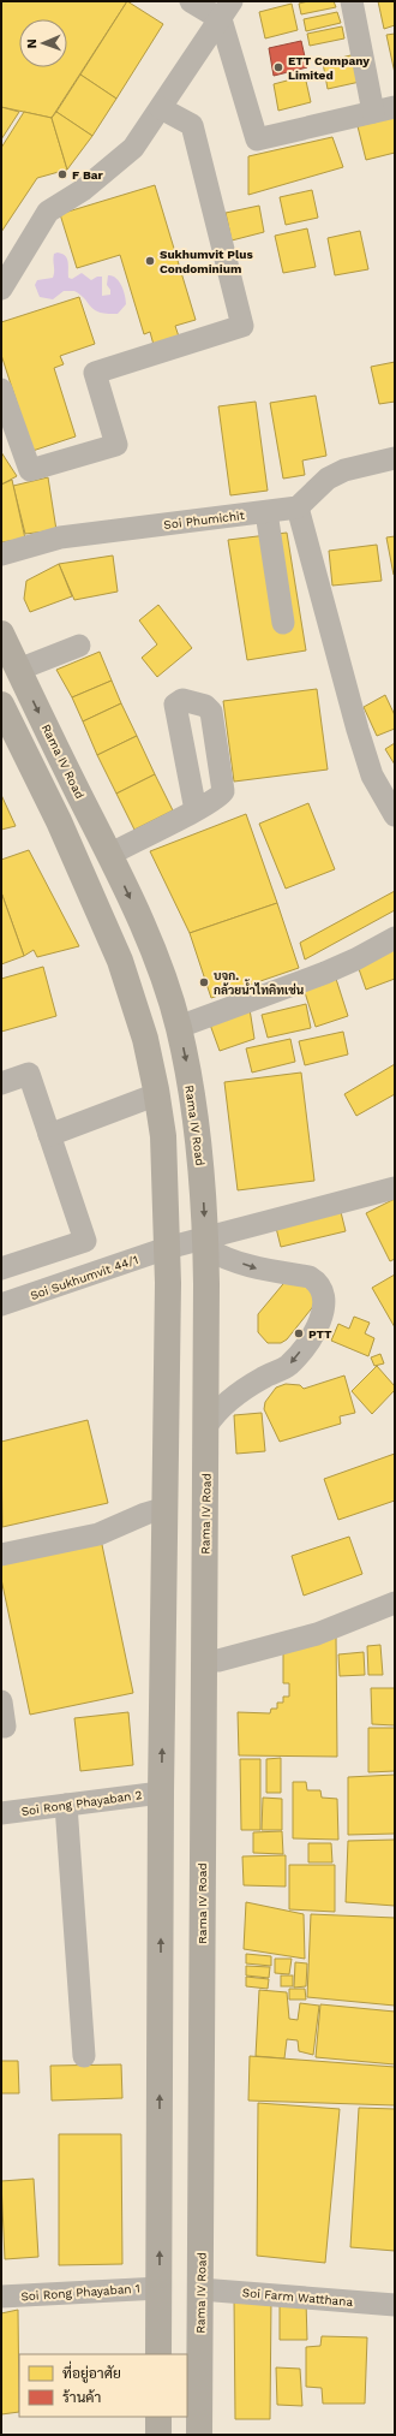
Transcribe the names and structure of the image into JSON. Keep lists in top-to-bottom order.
{
  "streets": {
    "main road": ["Rama IV Road"],
    "street": [
      "Soi Phumichit",
      "Soi Sukhumvit 44/1",
      "Soi Rong Phayaban 2",
      "Soi Rong Phayaban 1",
      "Soi Farm Watthana"
    ]
  },
  "crossings": [
    ["Rama IV Road", "Soi Sukhumvit 44/1"],
    ["Rama IV Road", "Soi Farm Watthana"]
  ],
  "places": [
    "ETT Company Limited",
    "F Bar",
    "Sukhumvit Plus Condominium",
    "บจก. กล้วยน้ำไทคิทเช่น",
    "PTT"
  ],
  "legend": ["ที่อยู่อาศัย", "ร้านค้า"],
  "north": "left"
}
